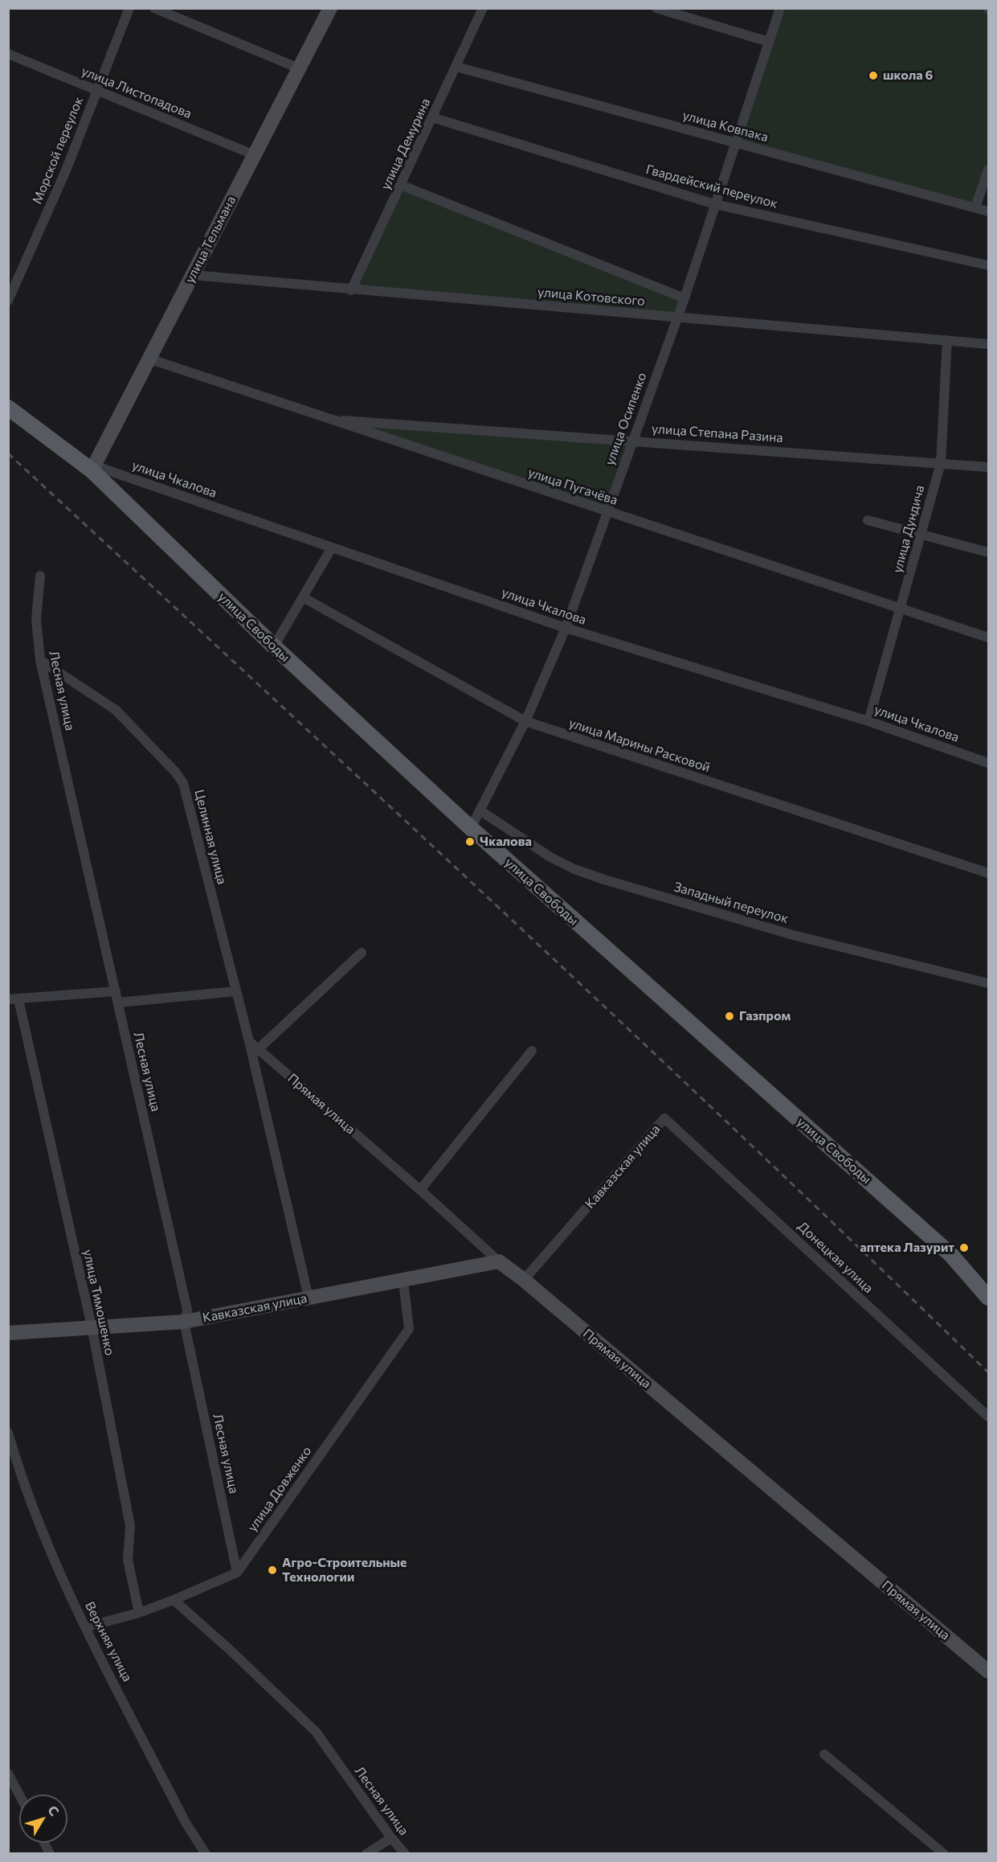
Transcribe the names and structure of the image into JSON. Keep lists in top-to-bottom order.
{
  "streets": {
    "main road": ["улица Свободы"],
    "street": [
      "улица Листопадова",
      "улица Ковпака",
      "улица Демурина",
      "Морской переулок",
      "Гвардейский переулок",
      "улица Тельмана",
      "улица Котовского",
      "улица Осипенко",
      "улица Степана Разина",
      "улица Чкалова",
      "улица Пугачёва",
      "улица Дундича",
      "Лесная улица",
      "улица Марины Расковой",
      "Целинная улица",
      "Западный переулок",
      "Прямая улица",
      "Кавказская улица",
      "Донецкая улица",
      "улица Тимошенко",
      "улица Довженко",
      "Верхняя улица"
    ]
  },
  "crossings": [
    ["улица Листопадова", "Морской переулок"],
    ["улица Листопадова", "улица Тельмана"],
    ["улица Ковпака", "улица Демурина"],
    ["улица Ковпака", "улица Осипенко"],
    ["улица Демурина", "Гвардейский переулок"],
    ["улица Демурина", "улица Котовского"],
    ["Гвардейский переулок", "улица Осипенко"],
    ["улица Тельмана", "улица Котовского"],
    ["улица Тельмана", "улица Чкалова"],
    ["улица Тельмана", "улица Пугачёва"],
    ["улица Тельмана", "улица Свободы"],
    ["улица Котовского", "улица Осипенко"],
    ["улица Котовского", "улица Дундича"],
    ["улица Осипенко", "улица Степана Разина"],
    ["улица Осипенко", "улица Чкалова"],
    ["улица Осипенко", "улица Пугачёва"],
    ["улица Осипенко", "улица Свободы"],
    ["улица Осипенко", "улица Марины Расковой"],
    ["улица Осипенко", "Западный переулок"],
    ["улица Степана Разина", "улица Пугачёва"],
    ["улица Степана Разина", "улица Дундича"],
    ["улица Чкалова", "улица Дундича"],
    ["улица Чкалова", "улица Свободы"],
    ["улица Пугачёва", "улица Дундича"],
    ["Лесная улица", "Целинная улица"],
    ["Лесная улица", "Кавказская улица"],
    ["Лесная улица", "улица Довженко"],
    ["Целинная улица", "Прямая улица"],
    ["Прямая улица", "Кавказская улица"],
    ["Кавказская улица", "Донецкая улица"],
    ["Кавказская улица", "улица Тимошенко"],
    ["Кавказская улица", "улица Довженко"]
  ],
  "places": [
    "школа 6",
    "Чкалова",
    "Газпром",
    "аптека Лазурит",
    "Агро-Строительные Технологии"
  ],
  "north": "top right"
}
